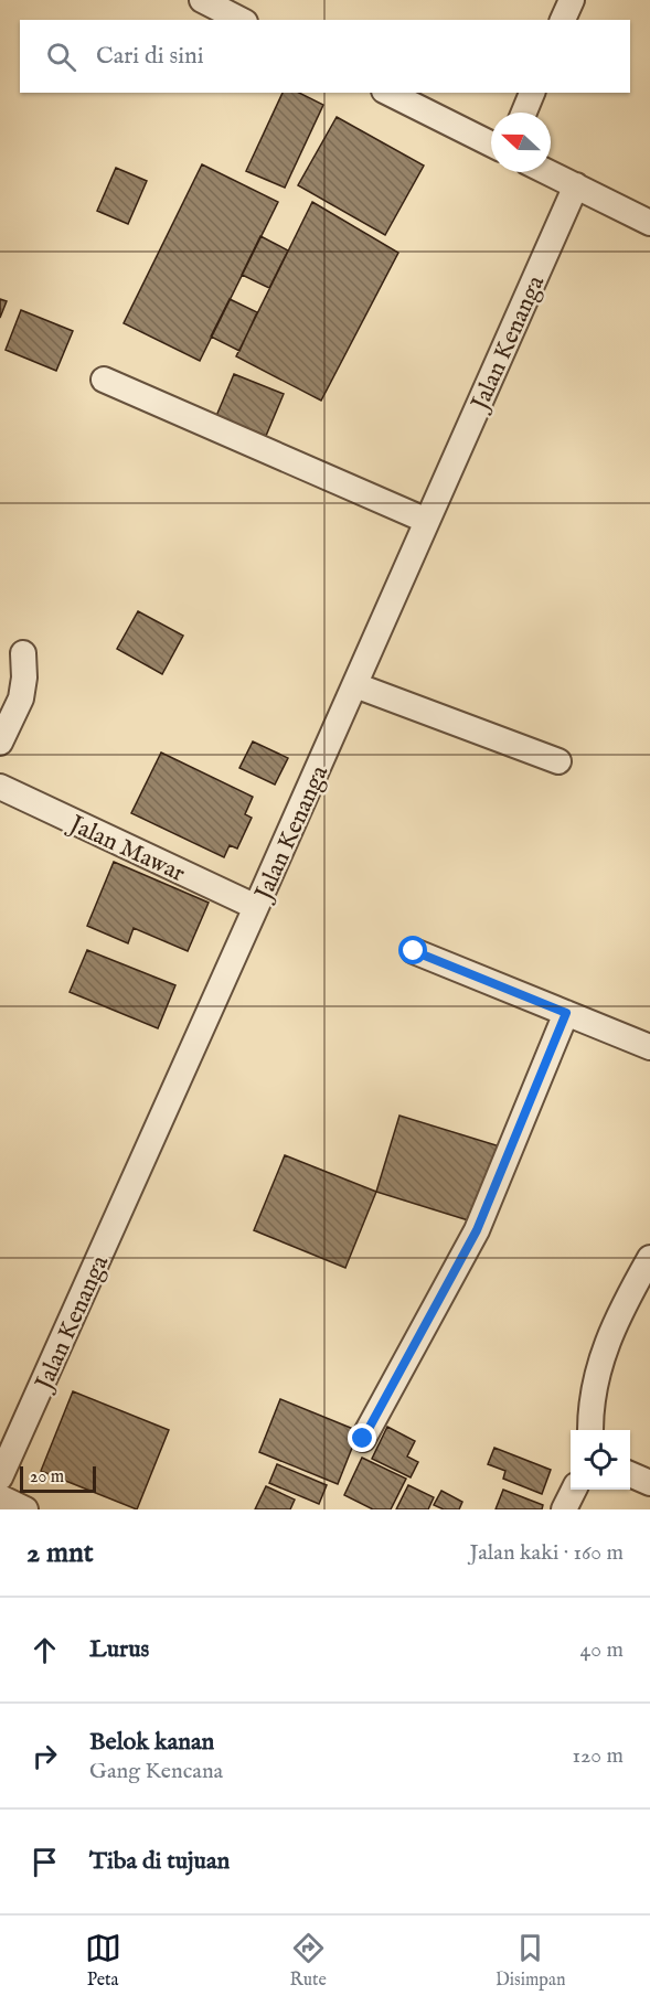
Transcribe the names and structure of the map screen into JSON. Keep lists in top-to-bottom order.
{
  "streets": {
    "street": ["Jalan Kenanga", "Jalan Mawar"]
  },
  "crossings": [
    ["Jalan Kenanga", "Jalan Mawar"]
  ],
  "scale_bar": "20 m",
  "north": "left",
  "page": {
    "search": "Cari di sini",
    "scale": "20 m",
    "heading": ["2 mnt", "Jalan kaki · 160 m"],
    "list": [
      ["Lurus", "40 m"],
      ["Belok kanan", "Gang Kencana", "120 m"],
      "Tiba di tujuan"
    ],
    "nav": ["Peta", "Rute", "Disimpan"]
  }
}
